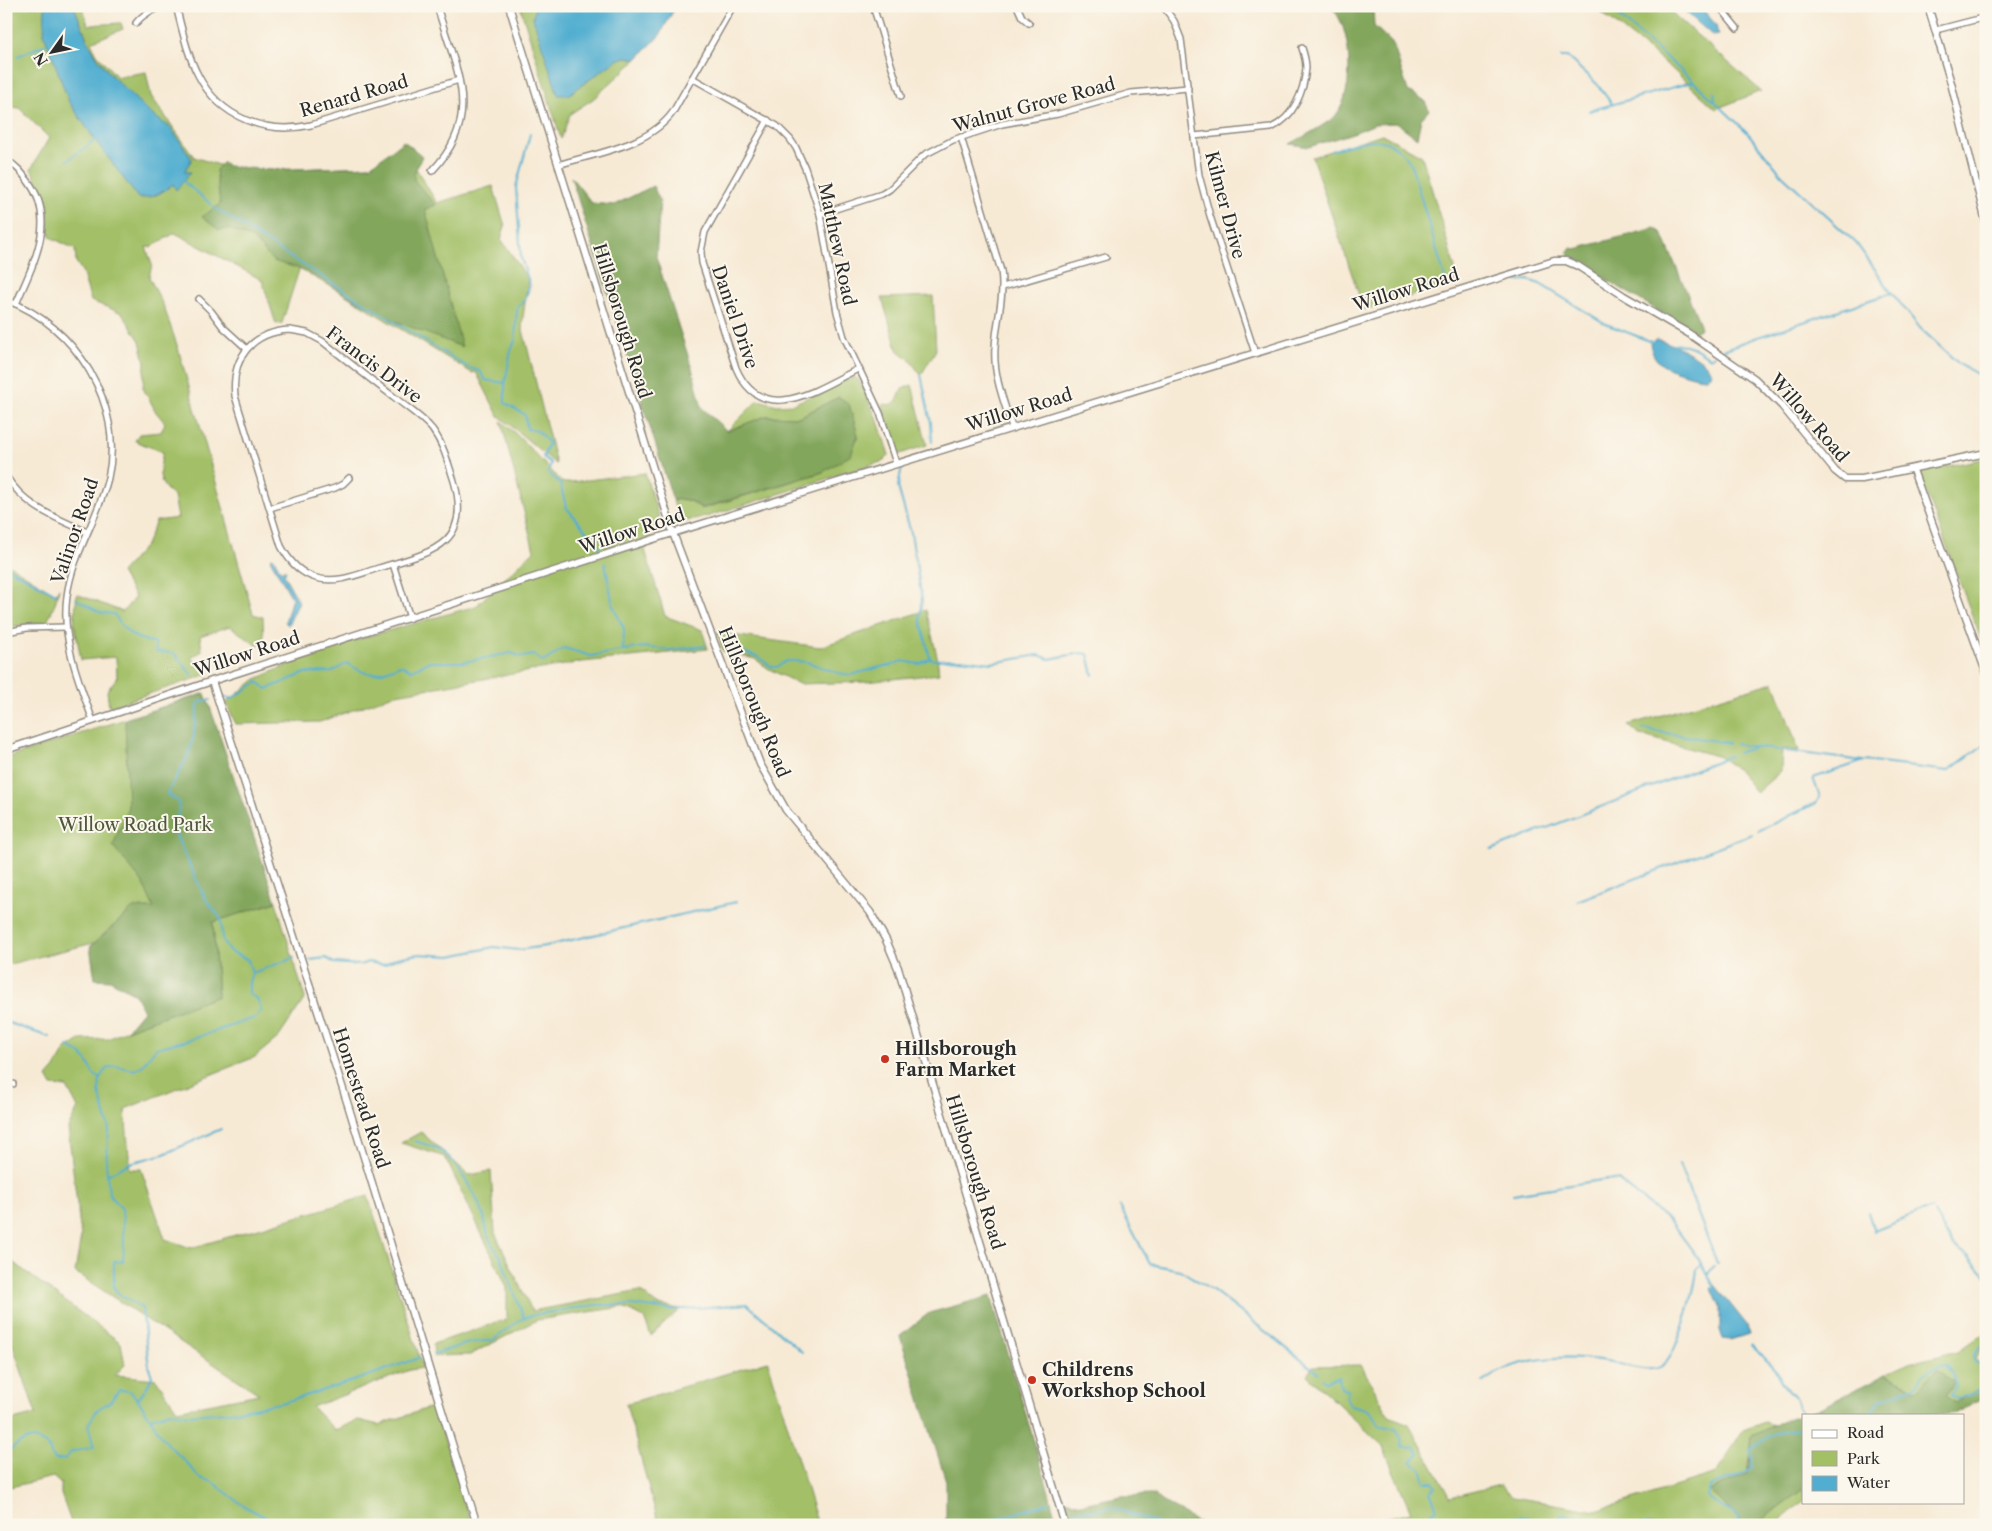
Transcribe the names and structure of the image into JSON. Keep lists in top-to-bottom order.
{
  "streets": {
    "street": [
      "Renard Road",
      "Walnut Grove Road",
      "Kilmer Drive",
      "Matthew Road",
      "Willow Road",
      "Daniel Drive",
      "Hillsborough Road",
      "Francis Drive",
      "Valinor Road",
      "Homestead Road"
    ]
  },
  "crossings": [
    ["Walnut Grove Road", "Kilmer Drive"],
    ["Walnut Grove Road", "Matthew Road"],
    ["Kilmer Drive", "Willow Road"],
    ["Matthew Road", "Willow Road"],
    ["Matthew Road", "Daniel Drive"],
    ["Willow Road", "Hillsborough Road"],
    ["Willow Road", "Valinor Road"],
    ["Willow Road", "Homestead Road"]
  ],
  "parks": ["Willow Road Park"],
  "places": ["Hillsborough Farm Market", "Childrens Workshop School"],
  "legend": ["Road", "Park", "Water"],
  "north": "bottom left"
}
